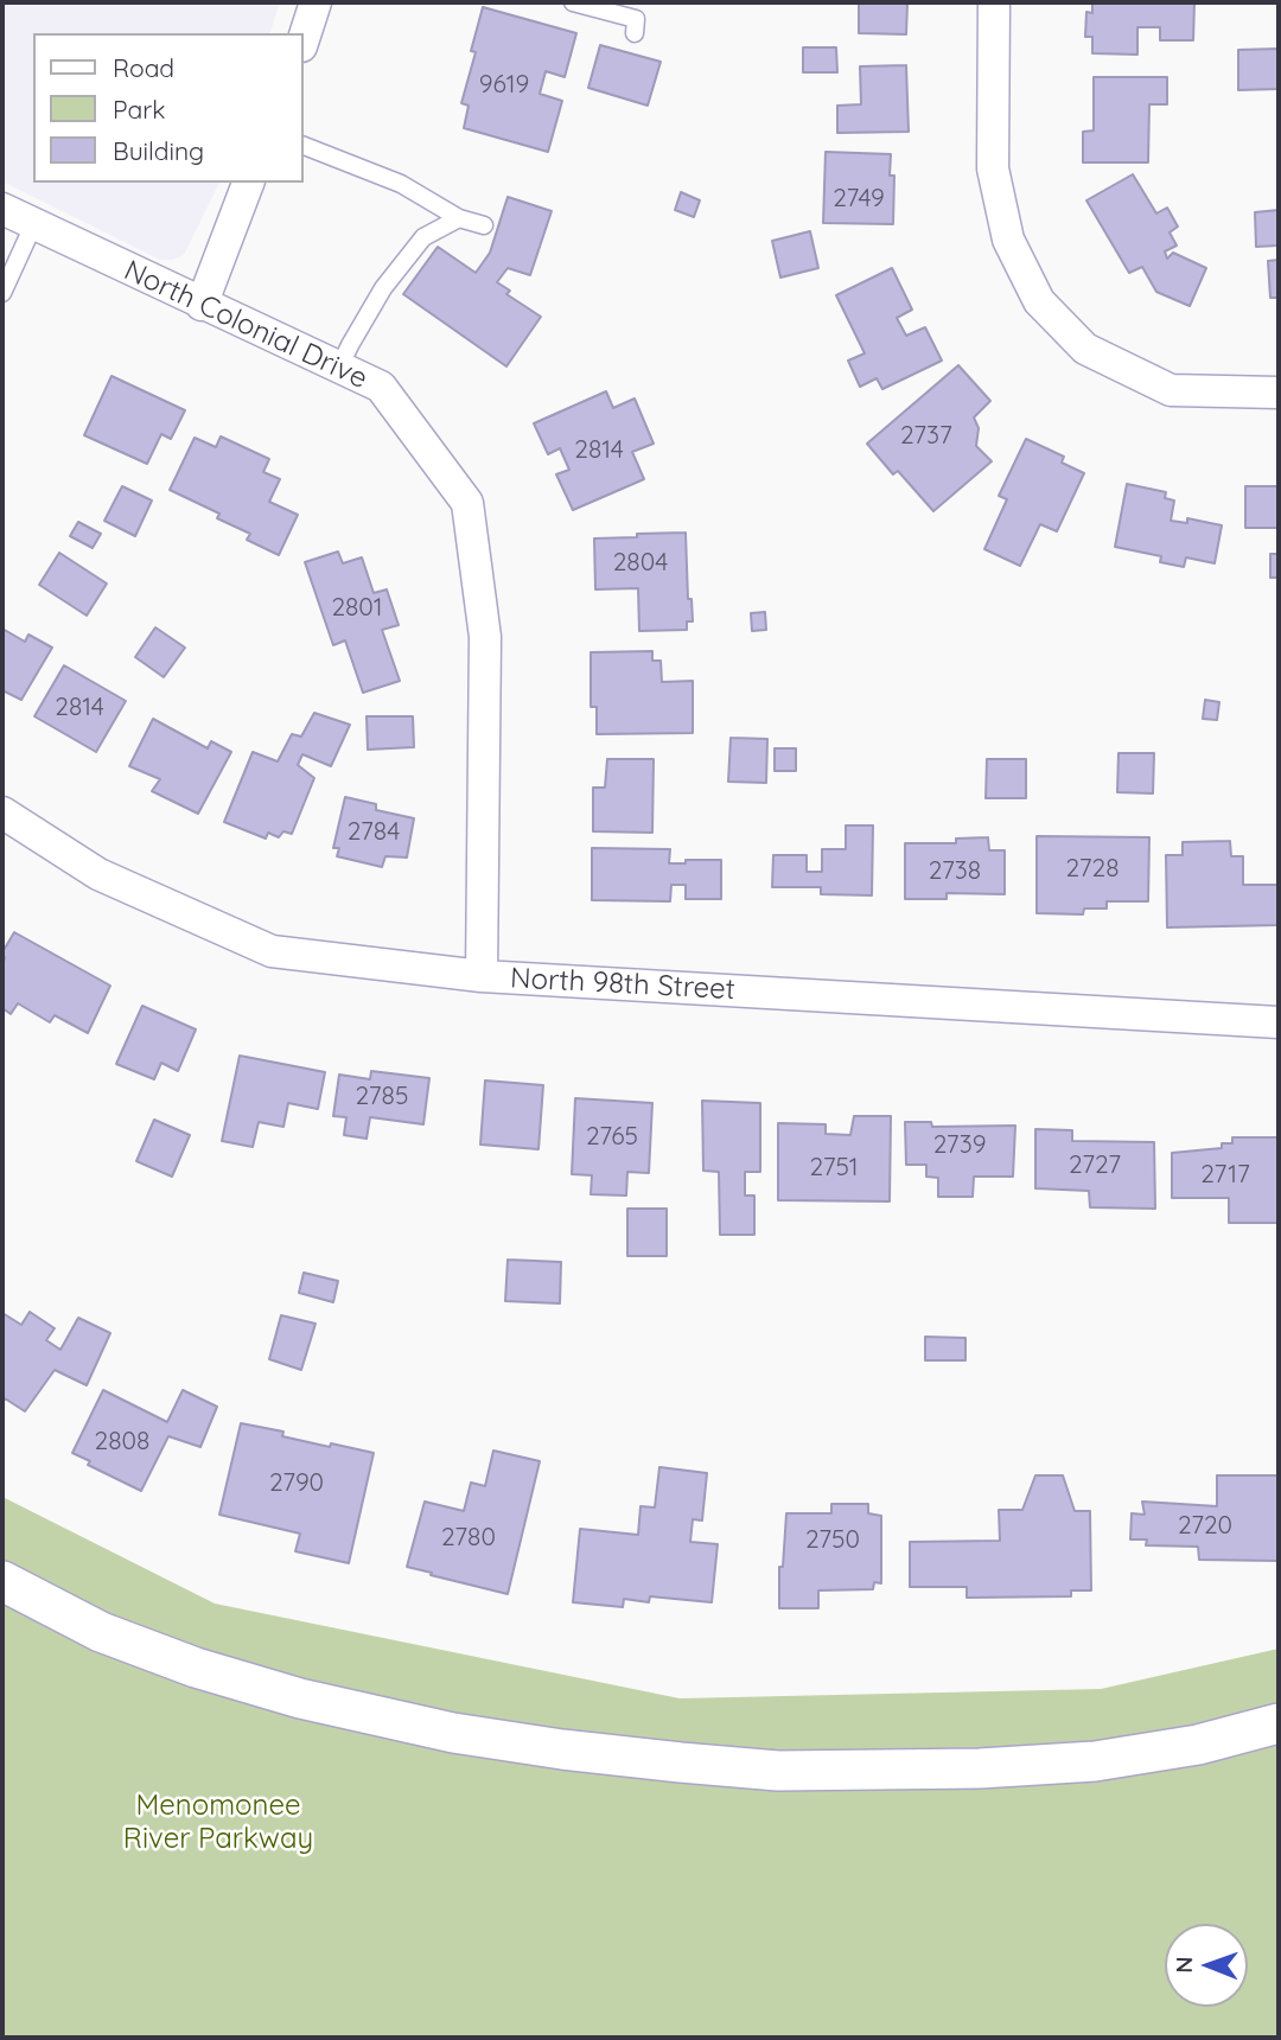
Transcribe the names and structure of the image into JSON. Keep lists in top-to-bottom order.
{
  "streets": {
    "street": ["North Colonial Drive", "North 98th Street"]
  },
  "crossings": [
    ["North Colonial Drive", "North 98th Street"]
  ],
  "parks": ["Menomonee River Parkway"],
  "house_numbers": [
    "9619",
    "2749",
    "2737",
    "2814",
    "2804",
    "2801",
    "2814",
    "2784",
    "2728",
    "2738",
    "2785",
    "2765",
    "2739",
    "2727",
    "2751",
    "2717",
    "2808",
    "2790",
    "2720",
    "2780",
    "2750"
  ],
  "legend": ["Road", "Park", "Building"],
  "north": "left"
}
